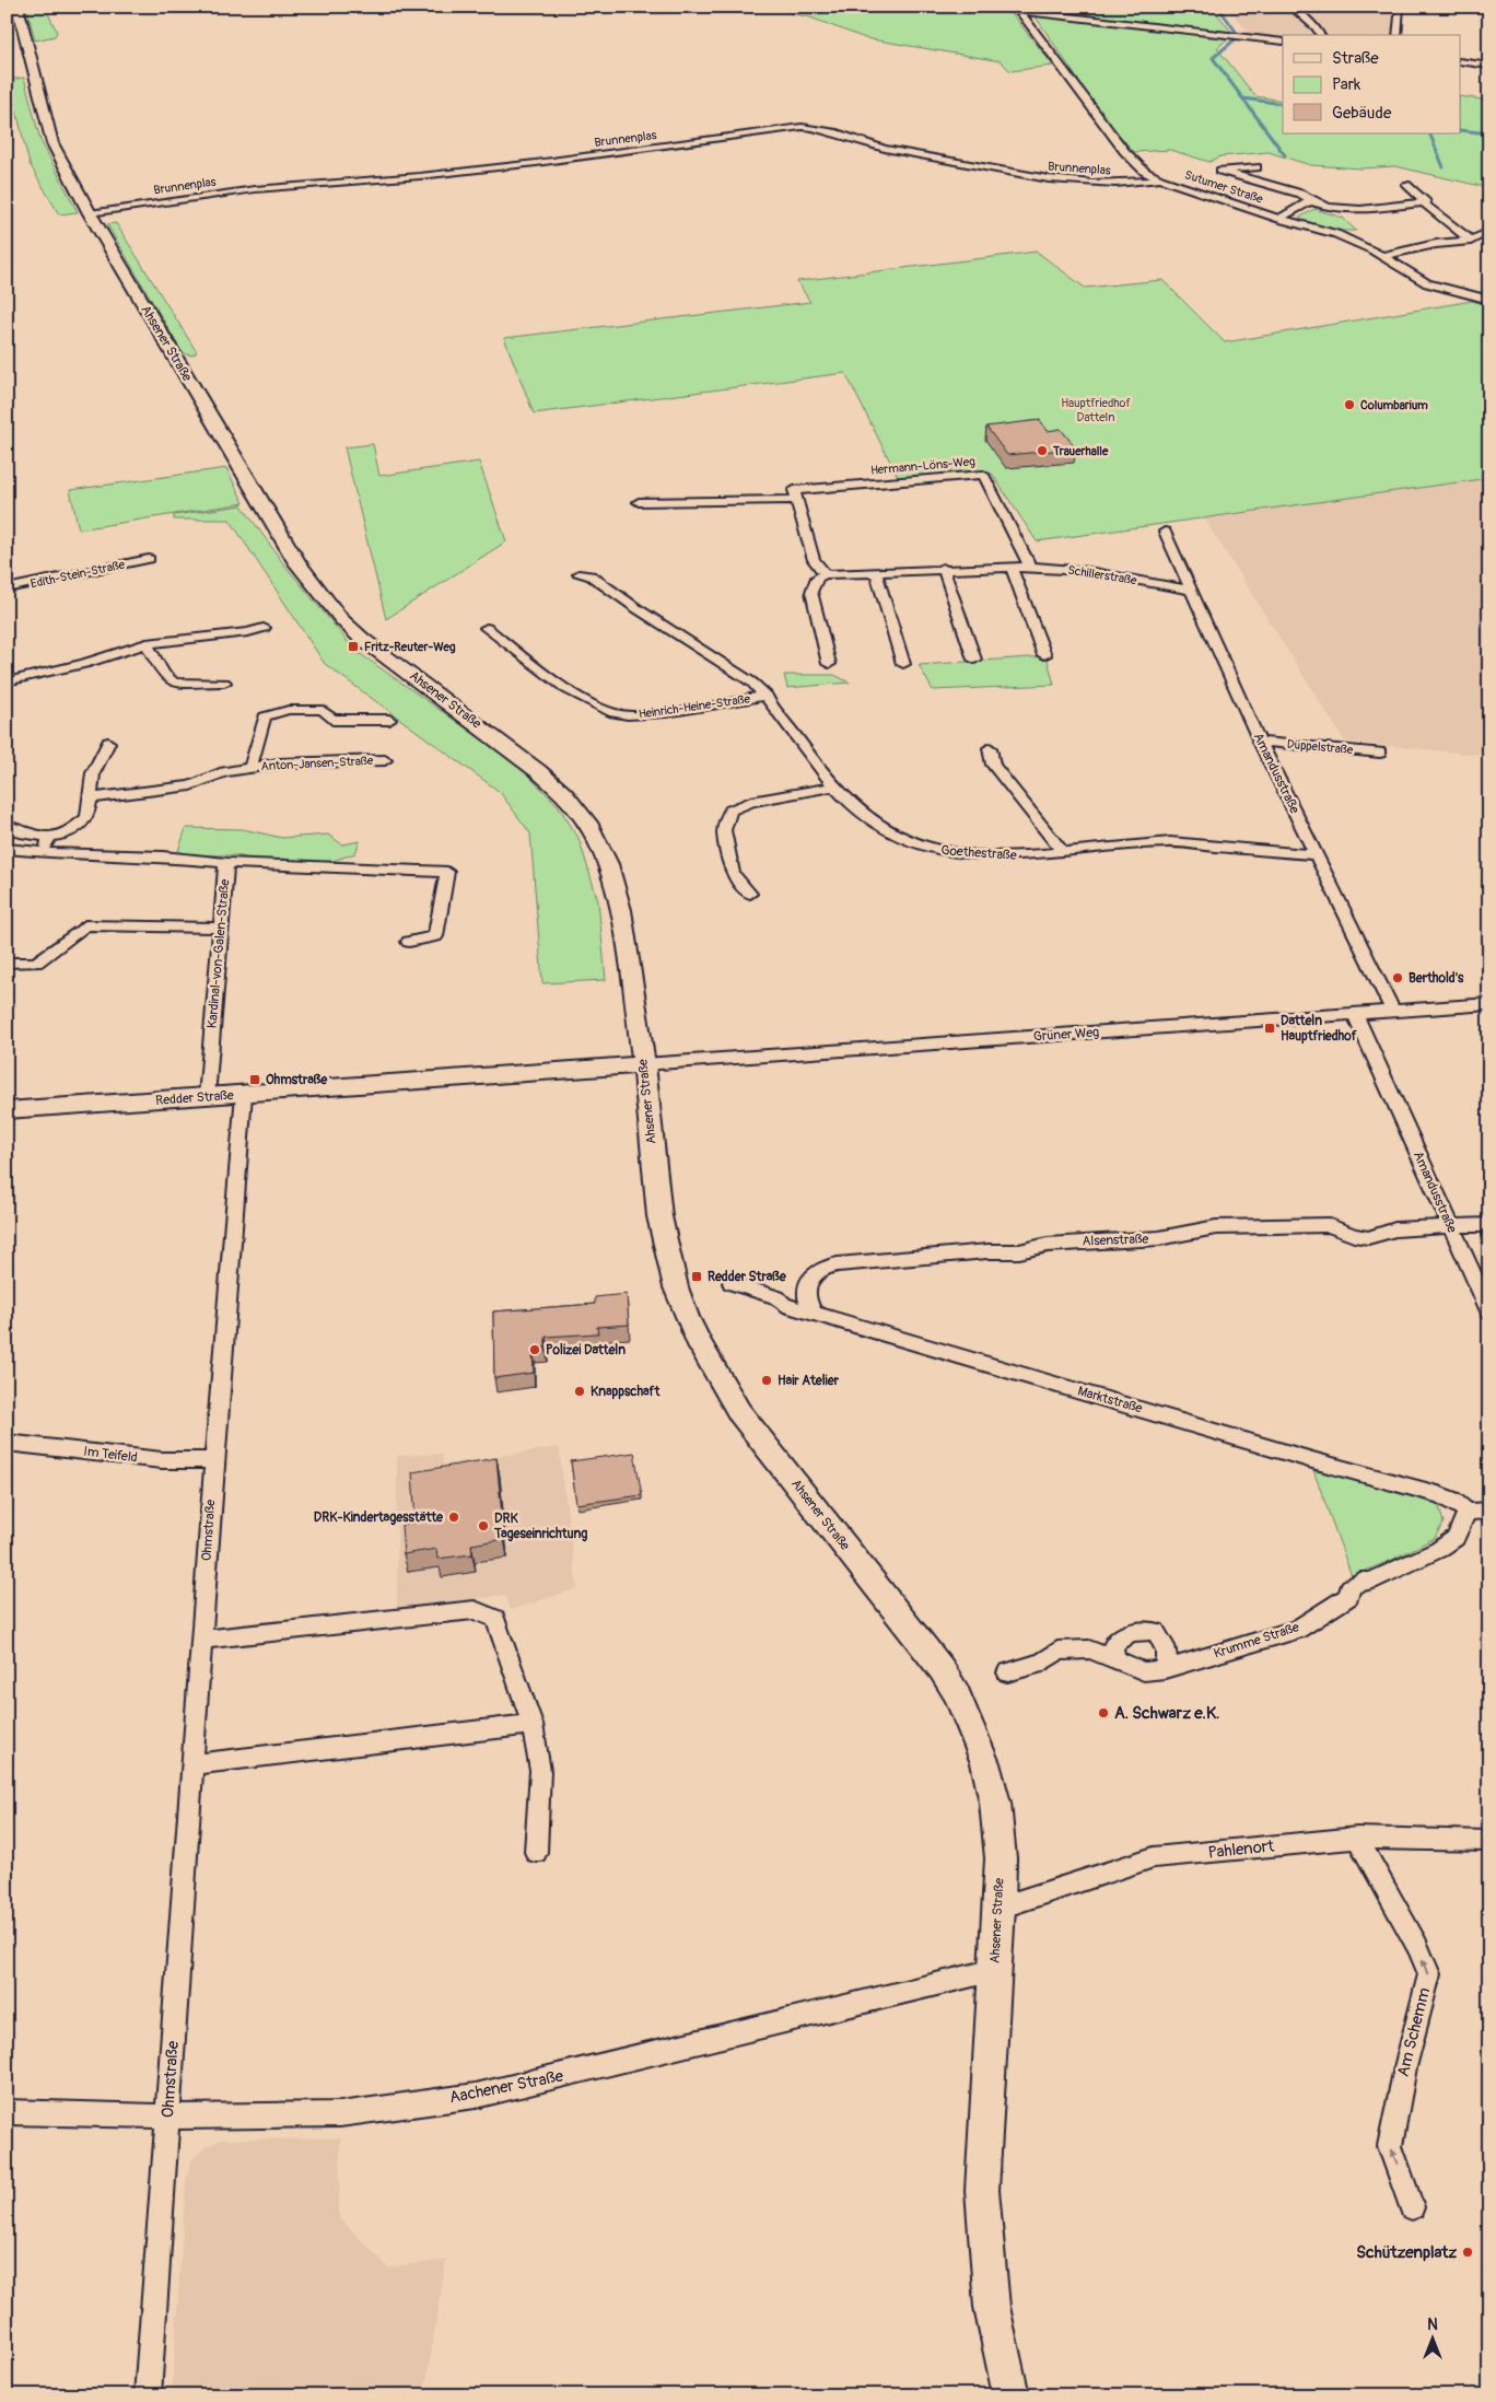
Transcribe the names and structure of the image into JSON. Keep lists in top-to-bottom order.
{
  "streets": {
    "main road": ["Ahsener Straße", "Redder Straße"],
    "street": [
      "Brunnenplas",
      "Sutumer Straße",
      "Hermann-Löns-Weg",
      "Edith-Stein-Straße",
      "Schillerstraße",
      "Heinrich-Heine-Straße",
      "Düppelstraße",
      "Anton-Jansen-Straße",
      "Amandusstraße",
      "Goethestraße",
      "Kardinal-von-Galen-Straße",
      "Grüner Weg",
      "Alsenstraße",
      "Marktstraße",
      "Im Teifeld",
      "Ohmstraße",
      "Krumme Straße",
      "Pahlenort",
      "Am Schemm",
      "Aachener Straße"
    ]
  },
  "crossings": [
    ["Brunnenplas", "Sutumer Straße"],
    ["Brunnenplas", "Ahsener Straße"],
    ["Ahsener Straße", "Grüner Weg"],
    ["Ahsener Straße", "Redder Straße"],
    ["Ahsener Straße", "Pahlenort"],
    ["Ahsener Straße", "Aachener Straße"],
    ["Hermann-Löns-Weg", "Schillerstraße"],
    ["Schillerstraße", "Amandusstraße"],
    ["Heinrich-Heine-Straße", "Goethestraße"],
    ["Düppelstraße", "Amandusstraße"],
    ["Amandusstraße", "Goethestraße"],
    ["Amandusstraße", "Grüner Weg"],
    ["Amandusstraße", "Alsenstraße"],
    ["Kardinal-von-Galen-Straße", "Redder Straße"],
    ["Grüner Weg", "Redder Straße"],
    ["Redder Straße", "Ohmstraße"],
    ["Alsenstraße", "Marktstraße"],
    ["Marktstraße", "Krumme Straße"],
    ["Im Teifeld", "Ohmstraße"],
    ["Ohmstraße", "Aachener Straße"],
    ["Pahlenort", "Am Schemm"]
  ],
  "one_way": ["Am Schemm"],
  "parks": ["Hauptfriedhof Datteln"],
  "places": {
    "other": [
      "Columbarium",
      "Trauerhalle",
      "Berthold's",
      "Polizei Datteln",
      "Hair Atelier",
      "Knappschaft",
      "DRK-Kindertagesstätte",
      "DRK Tageseinrichtung",
      "A. Schwarz e.K.",
      "Schützenplatz"
    ],
    "transit": [
      "Fritz-Reuter-Weg",
      "Datteln Hauptfriedhof",
      "Ohmstraße",
      "Redder Straße"
    ]
  },
  "legend": ["Straße", "Park", "Gebäude"],
  "north": "top"
}
